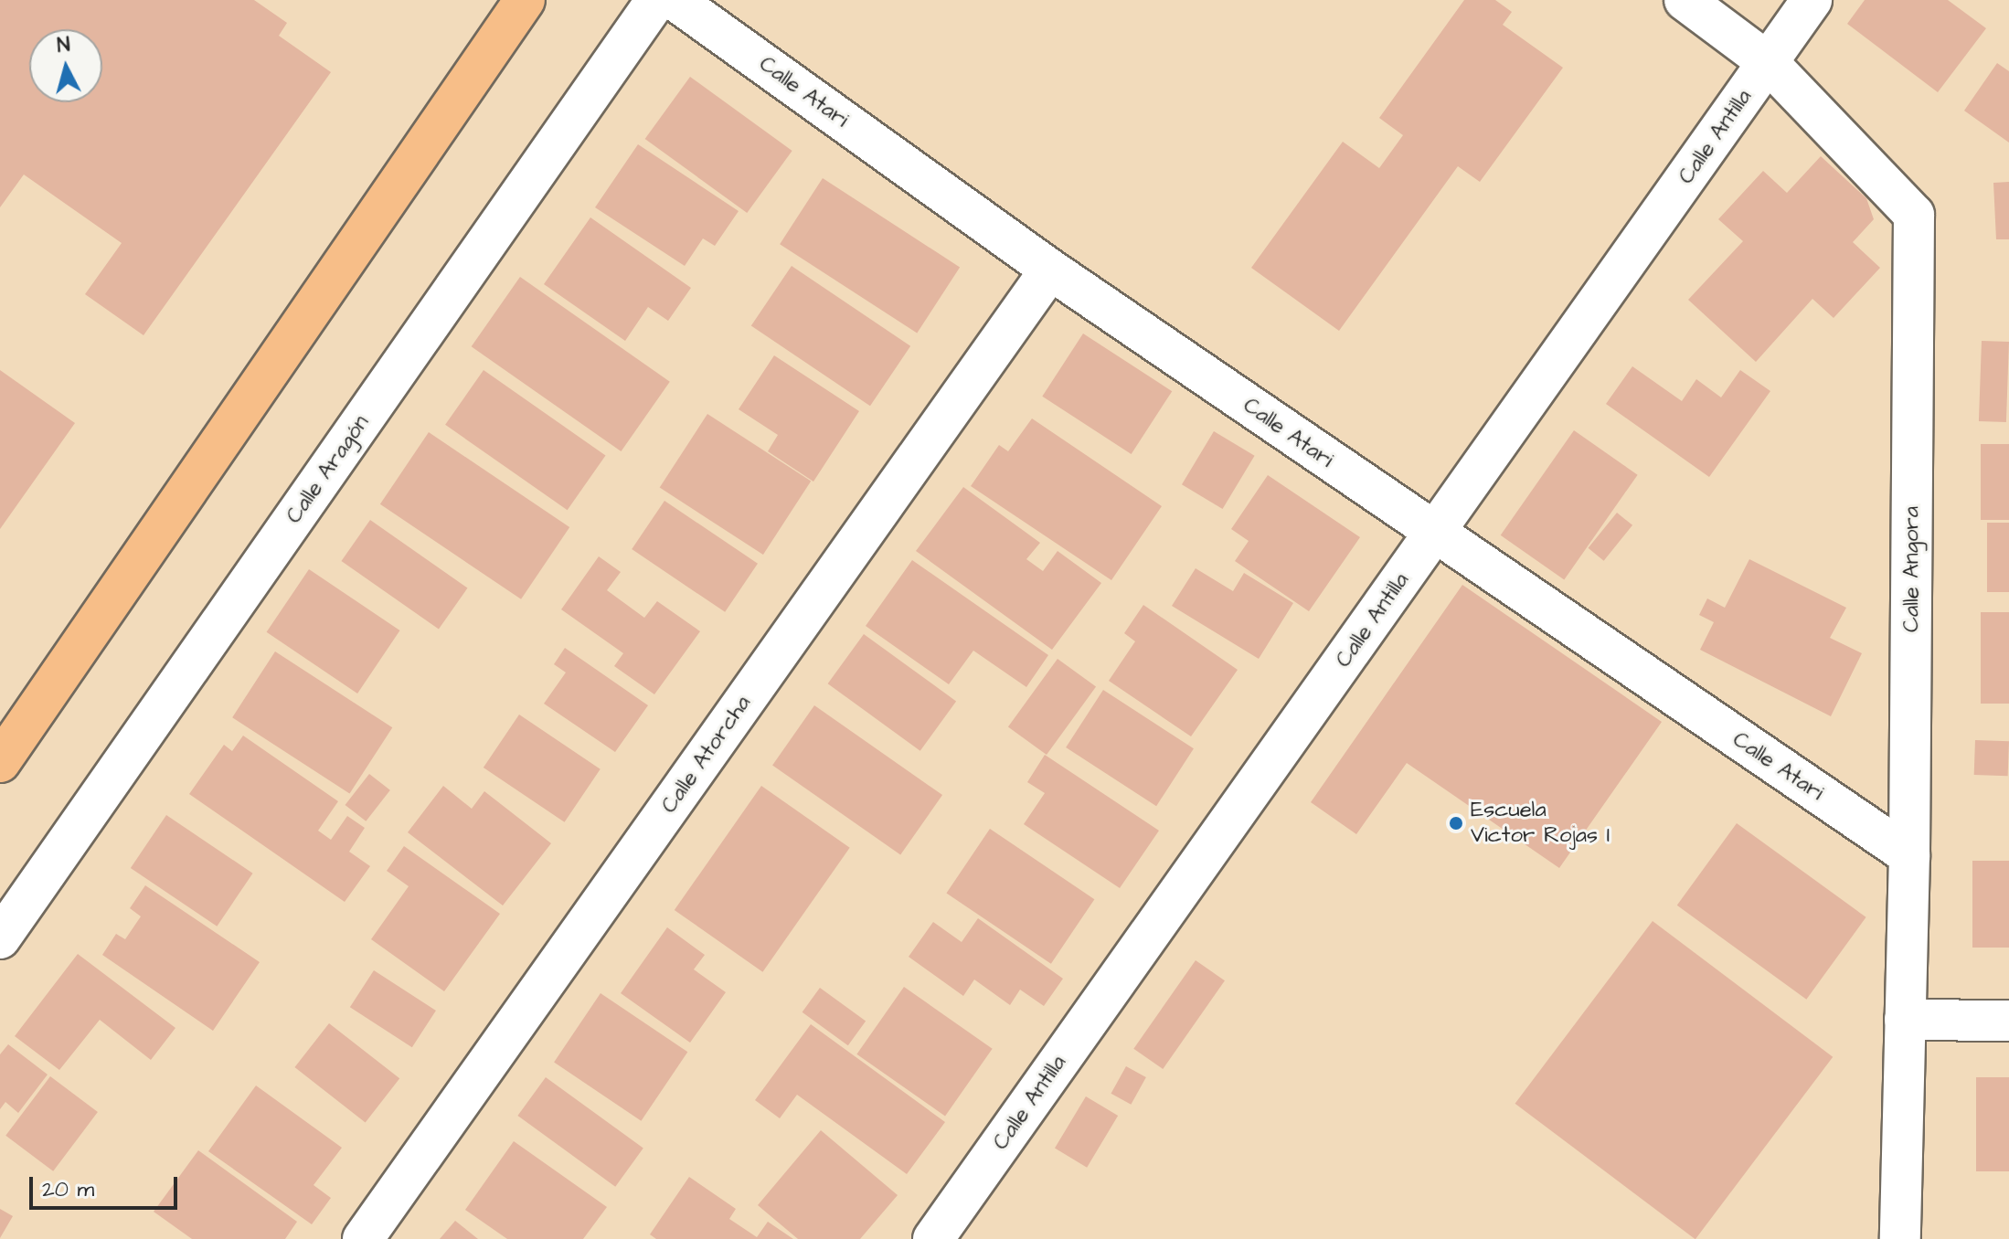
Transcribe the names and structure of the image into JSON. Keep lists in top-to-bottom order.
{
  "streets": {
    "street": [
      "Calle Atari",
      "Calle Antilla",
      "Calle Aragón",
      "Calle Angora",
      "Calle Atorcha"
    ]
  },
  "crossings": [
    ["Calle Atari", "Calle Antilla"],
    ["Calle Atari", "Calle Angora"],
    ["Calle Atari", "Calle Atorcha"],
    ["Calle Antilla", "Calle Angora"]
  ],
  "places": ["Escuela Victor Rojas I"],
  "scale_bar": "20 m",
  "north": "top"
}
